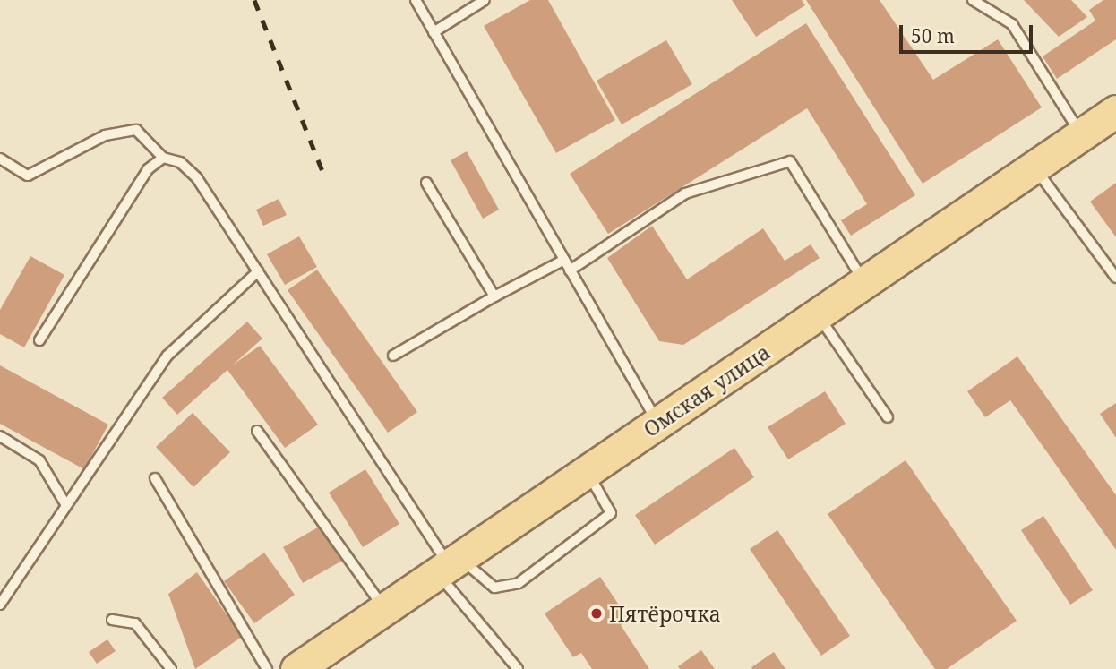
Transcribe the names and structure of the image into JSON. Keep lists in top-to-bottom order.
{
  "streets": {
    "main road": ["Омская улица"]
  },
  "places": ["Пятёрочка"],
  "scale_bar": "50 m"
}
